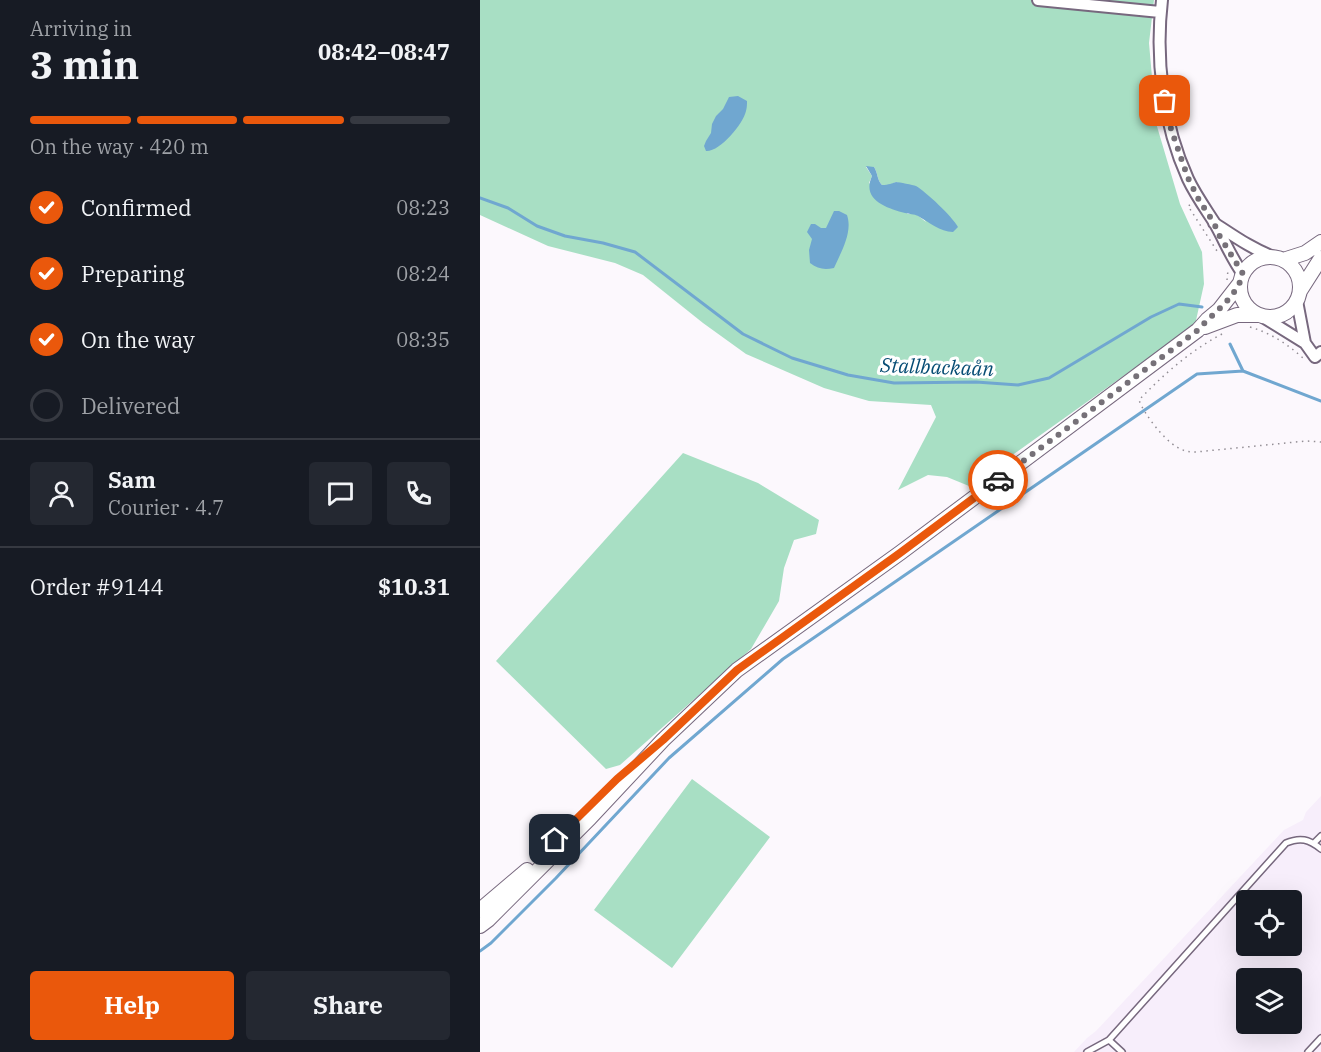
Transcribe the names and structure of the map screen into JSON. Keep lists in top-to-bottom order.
{
  "water": ["Stallbackaån"],
  "page": {
    "heading": ["3 min", "Arriving in", "08:42–08:47"],
    "panel": [
      "Sam",
      "Courier · 4.7",
      "Order #9144",
      "$10.31"
    ],
    "bar": "On the way · 420 m",
    "list": [
      ["Confirmed", "08:23"],
      ["Preparing", "08:24"],
      ["On the way", "08:35"],
      "Delivered"
    ],
    "buttons": ["Help", "Share"]
  }
}
